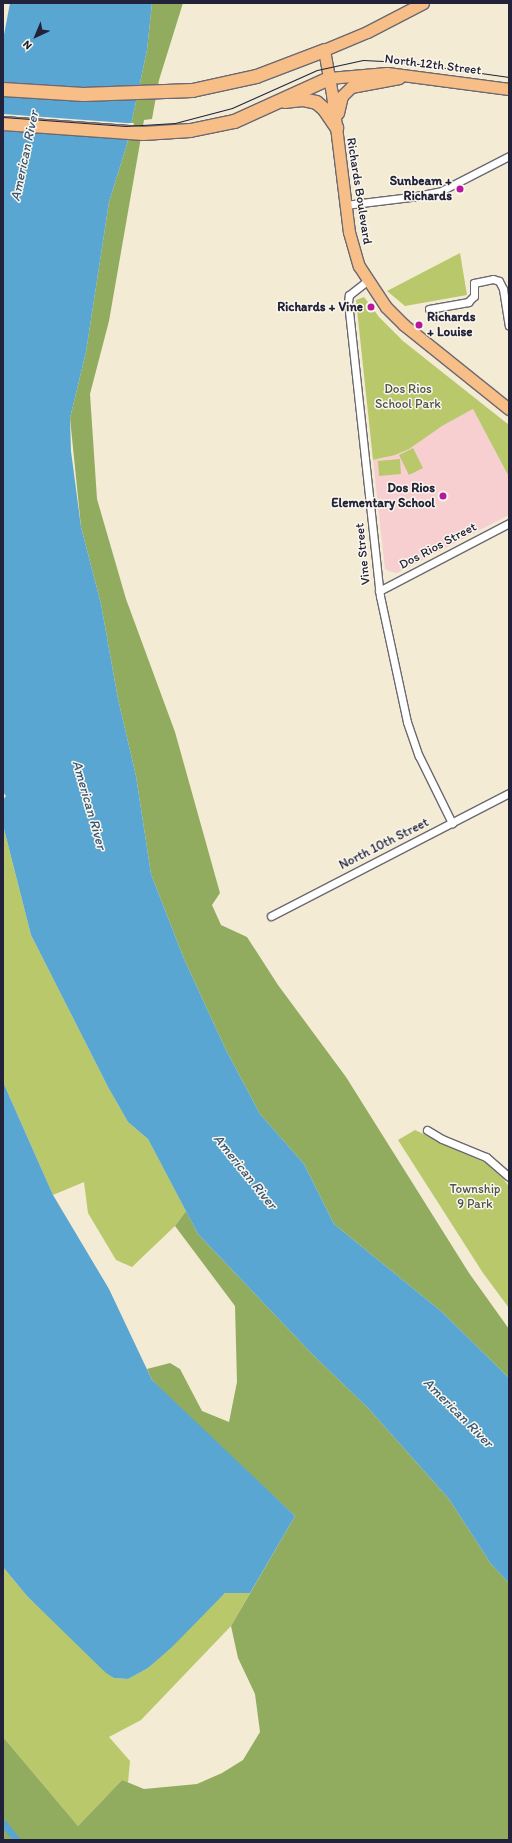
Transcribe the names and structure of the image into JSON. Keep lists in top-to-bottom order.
{
  "streets": {
    "main road": ["North 12th Street", "Richards Boulevard"],
    "street": ["Dos Rios Street", "Vine Street", "North 10th Street"]
  },
  "crossings": [
    ["North 12th Street", "Richards Boulevard"],
    ["Richards Boulevard", "Vine Street"],
    ["Dos Rios Street", "Vine Street"],
    ["Vine Street", "North 10th Street"]
  ],
  "water": ["American River"],
  "parks": ["Dos Rios School Park", "Township 9 Park"],
  "places": [
    "Sunbeam + Richards",
    "Richards + Vine",
    "Richards + Louise",
    "Dos Rios Elementary School"
  ],
  "north": "bottom left"
}
